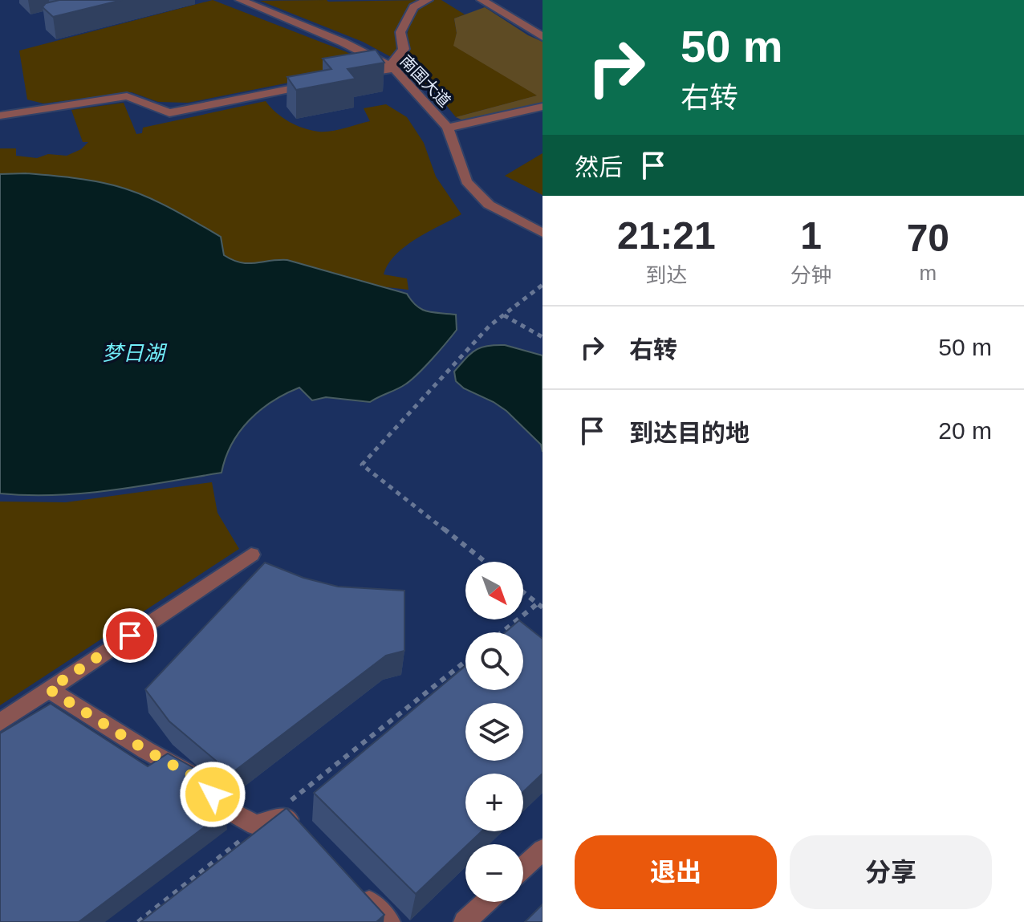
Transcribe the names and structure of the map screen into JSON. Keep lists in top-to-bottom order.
{
  "streets": {
    "street": ["南国大道"]
  },
  "water": ["梦日湖"],
  "north": "bottom right",
  "page": {
    "turn": ["50 m", "右转"],
    "then": "然后",
    "eta": [
      "21:21",
      "到达",
      "1",
      "分钟",
      "70",
      "m"
    ],
    "list": [
      {
        "name": "右转",
        "value": "50 m"
      },
      {
        "name": "到达目的地",
        "value": "20 m"
      }
    ],
    "map_buttons": ["+", "−"],
    "buttons": ["退出", "分享"]
  }
}
